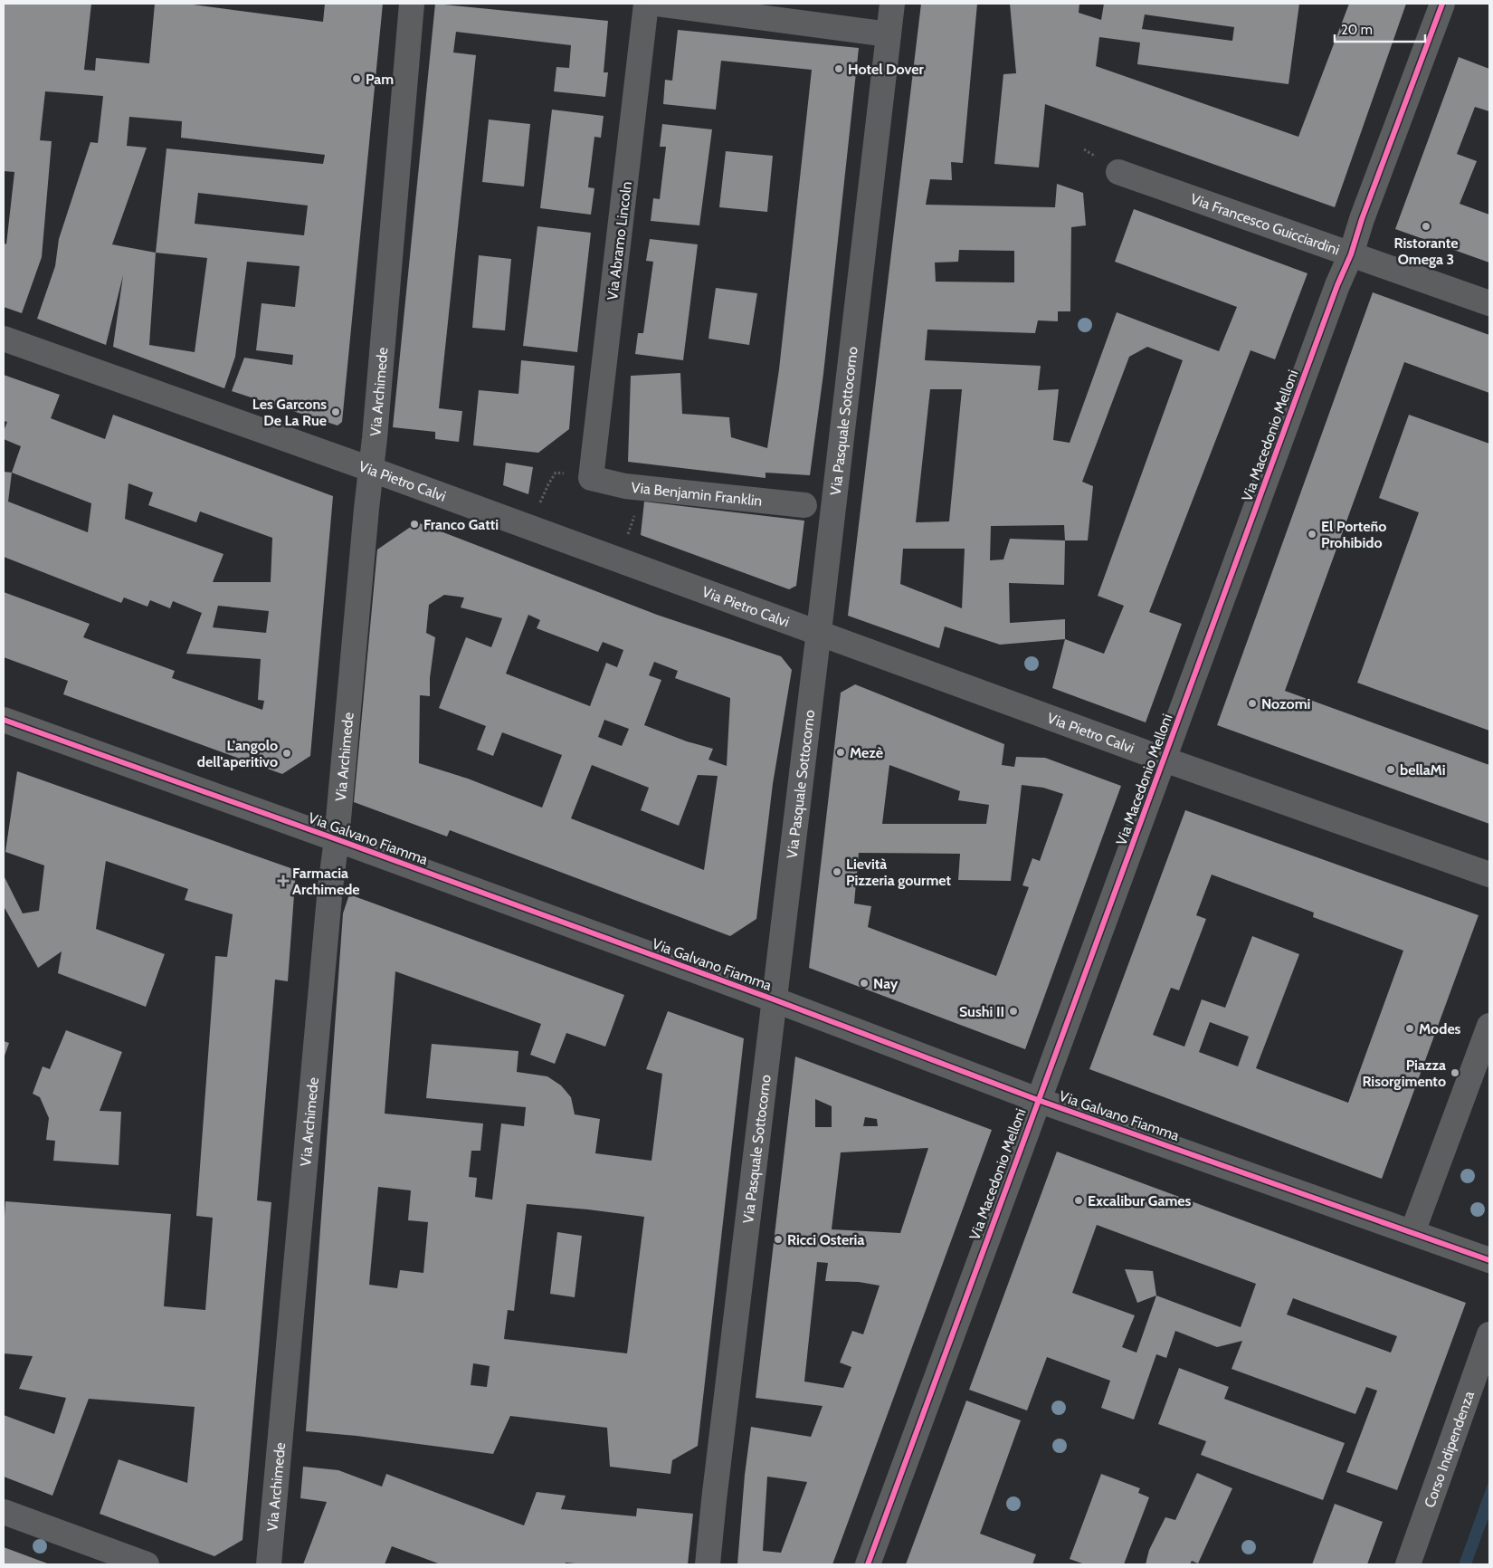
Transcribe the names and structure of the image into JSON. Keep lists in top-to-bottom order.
{
  "streets": {
    "street": [
      "Via Francesco Guicciardini",
      "Via Abramo Lincoln",
      "Via Archimede",
      "Via Pasquale Sottocorno",
      "Via Macedonio Melloni",
      "Via Pietro Calvi",
      "Via Benjamin Franklin",
      "Via Galvano Fiamma",
      "Corso Indipendenza"
    ]
  },
  "crossings": [
    ["Via Francesco Guicciardini", "Via Macedonio Melloni"],
    ["Via Abramo Lincoln", "Via Benjamin Franklin"],
    ["Via Archimede", "Via Pietro Calvi"],
    ["Via Archimede", "Via Galvano Fiamma"],
    ["Via Pasquale Sottocorno", "Via Pietro Calvi"],
    ["Via Pasquale Sottocorno", "Via Galvano Fiamma"],
    ["Via Macedonio Melloni", "Via Pietro Calvi"],
    ["Via Macedonio Melloni", "Via Galvano Fiamma"]
  ],
  "places": {
    "other": [
      "Hotel Dover",
      "Pam",
      "Ristorante Omega 3",
      "Les Garcons De La Rue",
      "Franco Gatti",
      "El Porteño Prohibido",
      "Nozomi",
      "Mezè",
      "L'angolo dell'aperitivo",
      "bellaMi",
      "Lievità Pizzeria gourmet",
      "Nay",
      "Sushi II",
      "Modes",
      "Piazza Risorgimento",
      "Excalibur Games",
      "Ricci Osteria"
    ],
    "health": ["Farmacia Archimede"]
  },
  "scale_bar": "20 m"
}
